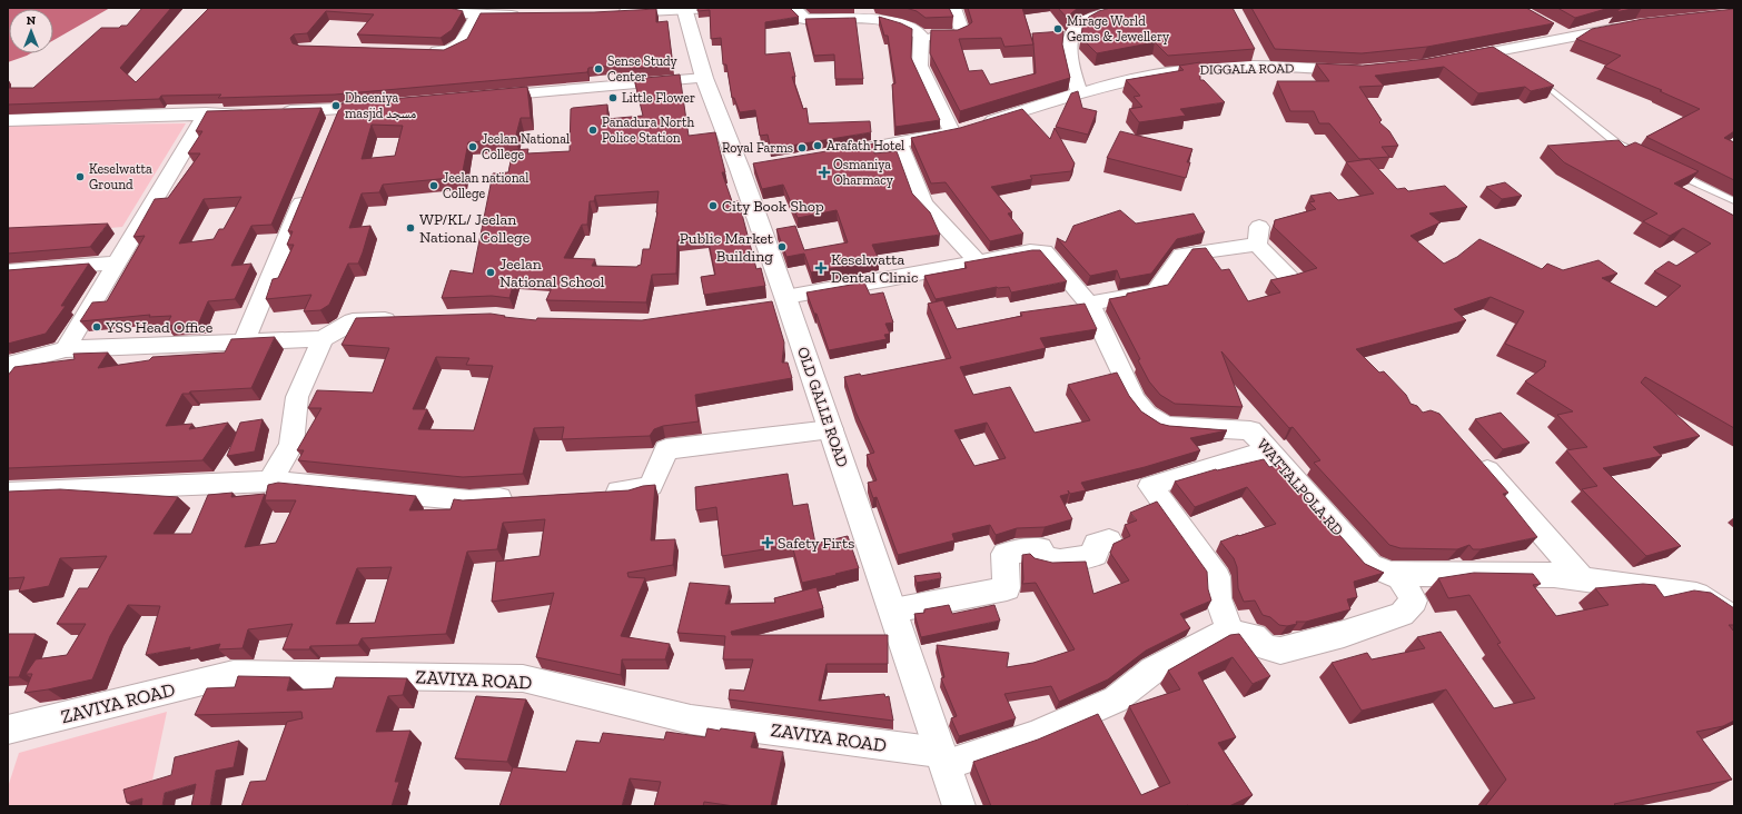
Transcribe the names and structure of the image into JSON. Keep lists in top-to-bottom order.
{
  "streets": {
    "highway": ["OLD GALLE ROAD"],
    "street": ["DIGGALA ROAD", "WATTALPOLA RD", "ZAVIYA ROAD"]
  },
  "crossings": [
    ["OLD GALLE ROAD", "WATTALPOLA RD"],
    ["OLD GALLE ROAD", "ZAVIYA ROAD"]
  ],
  "places": {
    "other": [
      "Mirage World Gems & Jewellery",
      "Sense Study Center",
      "Little Flower",
      "Dheeniya masjid مسجد",
      "Panadura North Police Station",
      "Arafath Hotel",
      "Jeelan National College",
      "Royal Farms",
      "Keselwatta Ground",
      "Jeelan national College",
      "City Book Shop",
      "WP/KL/ Jeelan National College",
      "Public Market Building",
      "Jeelan National School",
      "YSS Head Office"
    ],
    "health": ["Osmaniya Oharmacy", "Keselwatta Dental Clinic", "Safety Firts"]
  },
  "north": "top"
}
